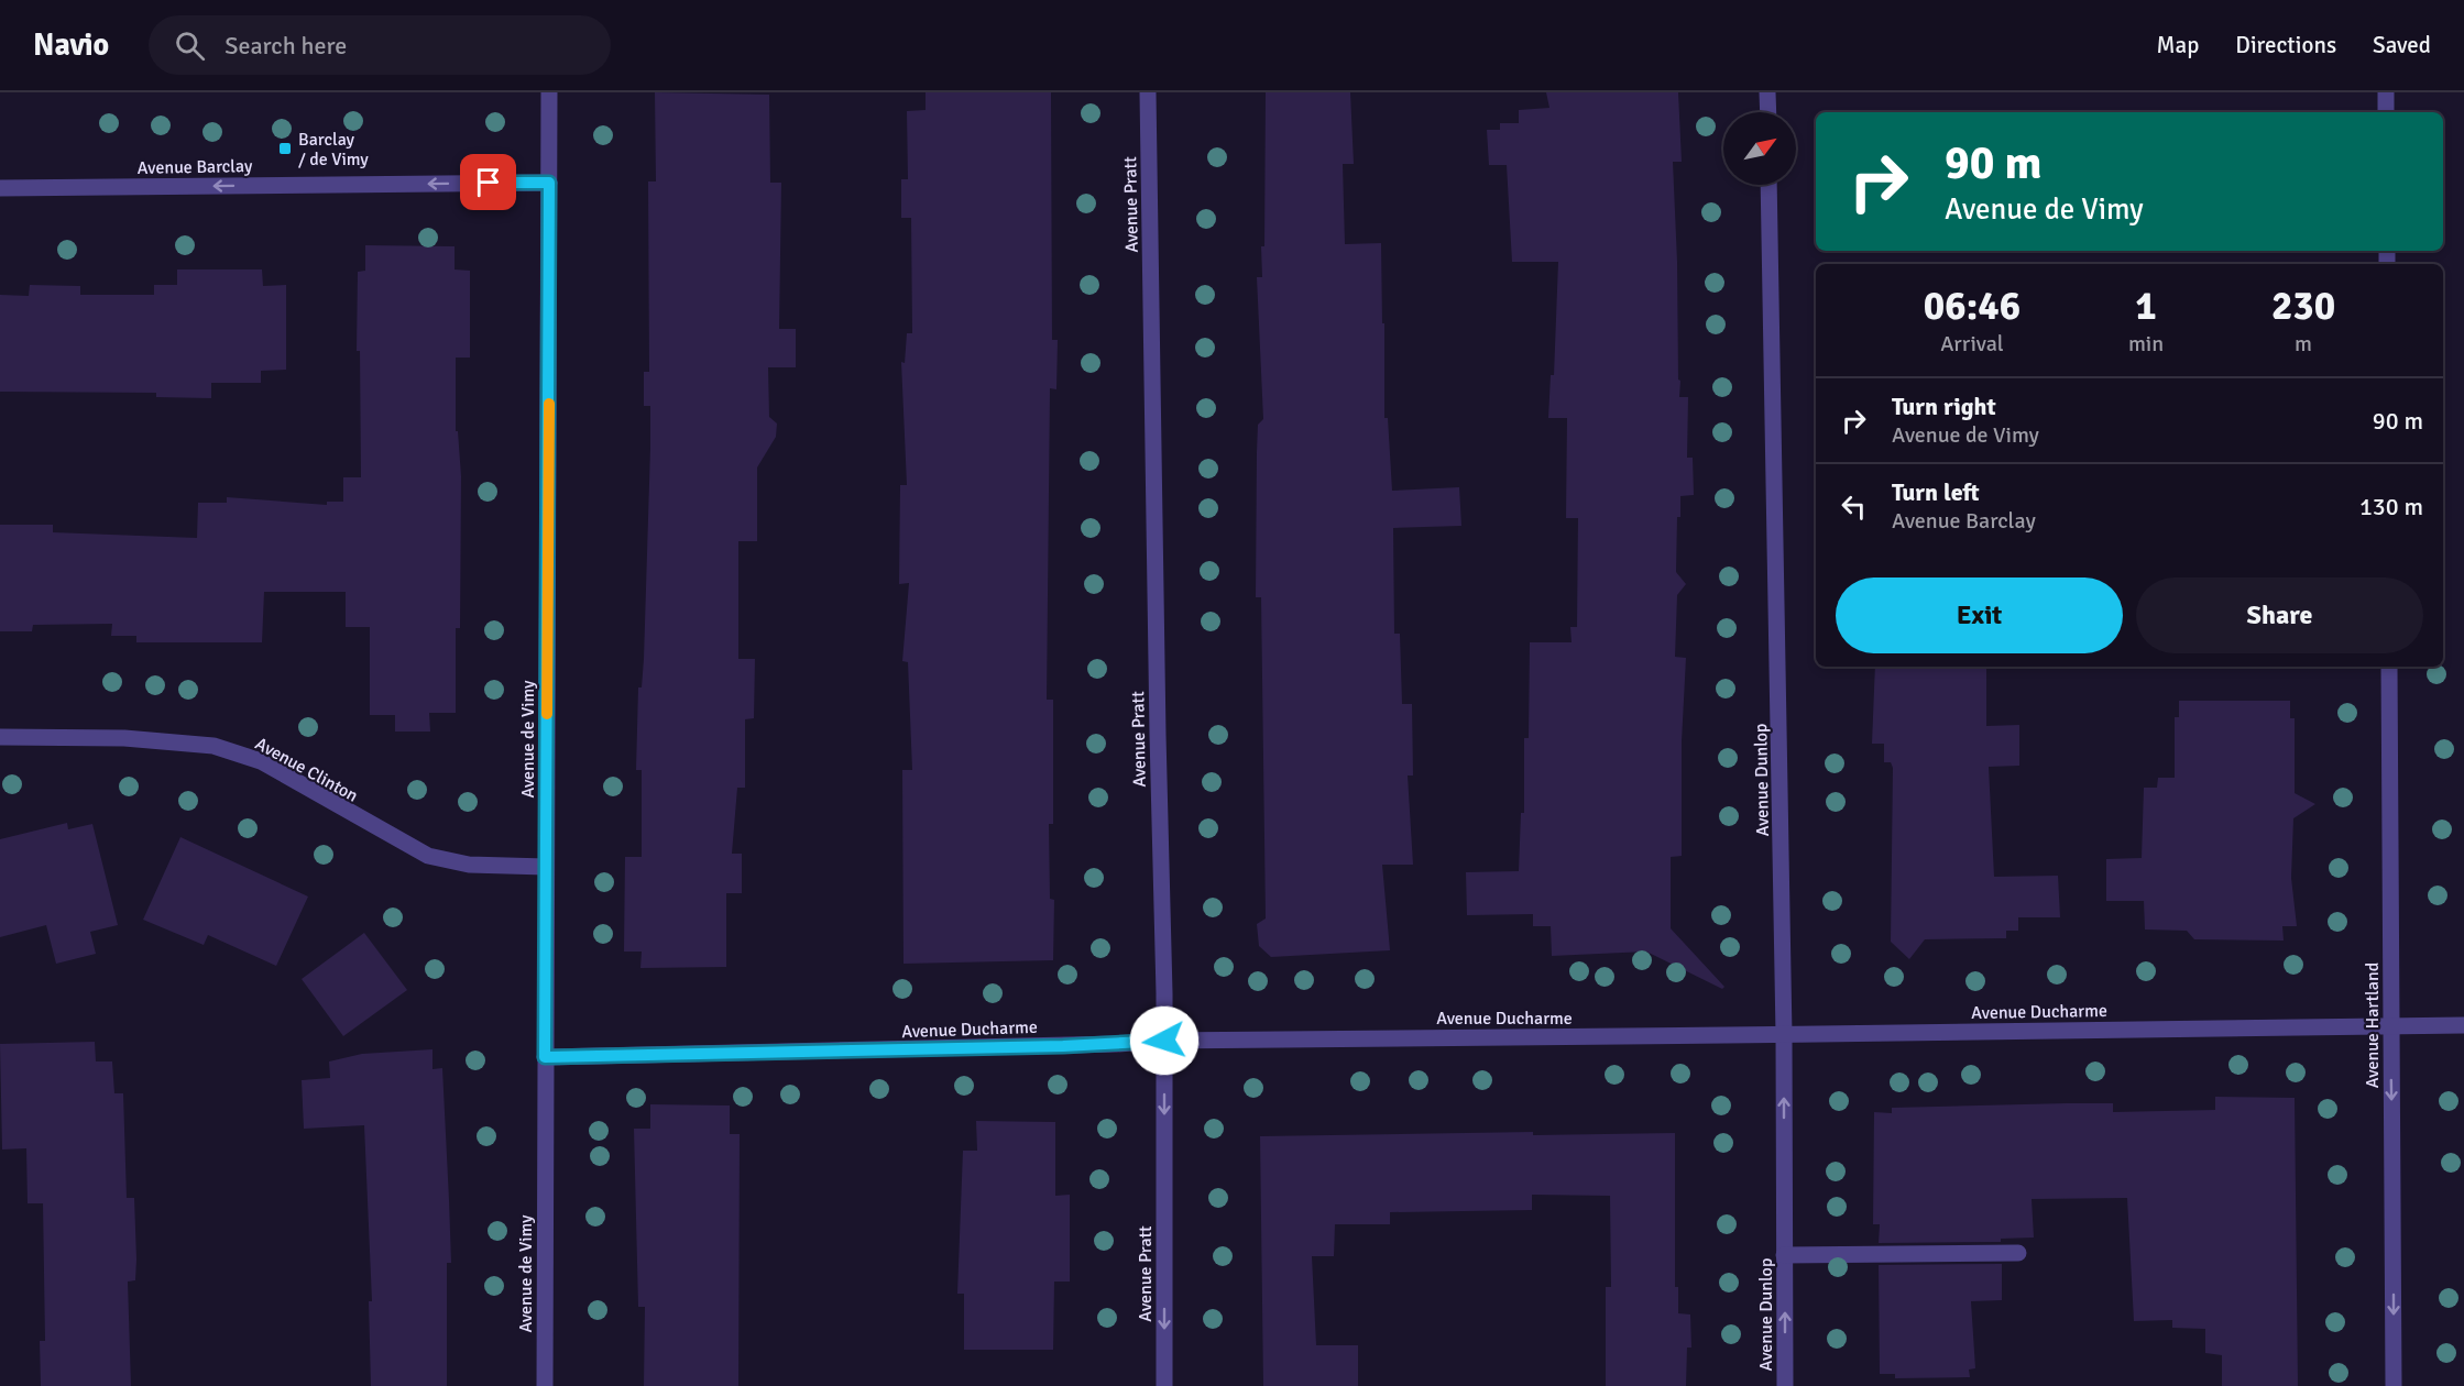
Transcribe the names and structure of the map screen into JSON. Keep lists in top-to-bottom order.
{
  "streets": {
    "street": [
      "Avenue Barclay",
      "Avenue Pratt",
      "Avenue de Vimy",
      "Avenue Clinton",
      "Avenue Dunlop",
      "Avenue Ducharme",
      "Avenue Hartland"
    ]
  },
  "crossings": [
    ["Avenue Barclay", "Avenue de Vimy"],
    ["Avenue Pratt", "Avenue Ducharme"],
    ["Avenue de Vimy", "Avenue Clinton"],
    ["Avenue de Vimy", "Avenue Ducharme"],
    ["Avenue Dunlop", "Avenue Ducharme"],
    ["Avenue Ducharme", "Avenue Hartland"]
  ],
  "one_way": ["Avenue Barclay", "Avenue Hartland"],
  "places": {
    "transit": ["Barclay / de Vimy"]
  },
  "north": "top right",
  "page": {
    "header": "Navio",
    "search": "Search here",
    "nav": ["Map", "Directions", "Saved"],
    "turn": ["90 m", "Avenue de Vimy"],
    "eta": [
      "06:46",
      "Arrival",
      "1",
      "min",
      "230",
      "m"
    ],
    "list": [
      {
        "name": "Turn right",
        "note": "Avenue de Vimy",
        "value": "90 m"
      },
      {
        "name": "Turn left",
        "note": "Avenue Barclay",
        "value": "130 m"
      }
    ],
    "buttons": ["Exit", "Share"]
  }
}
